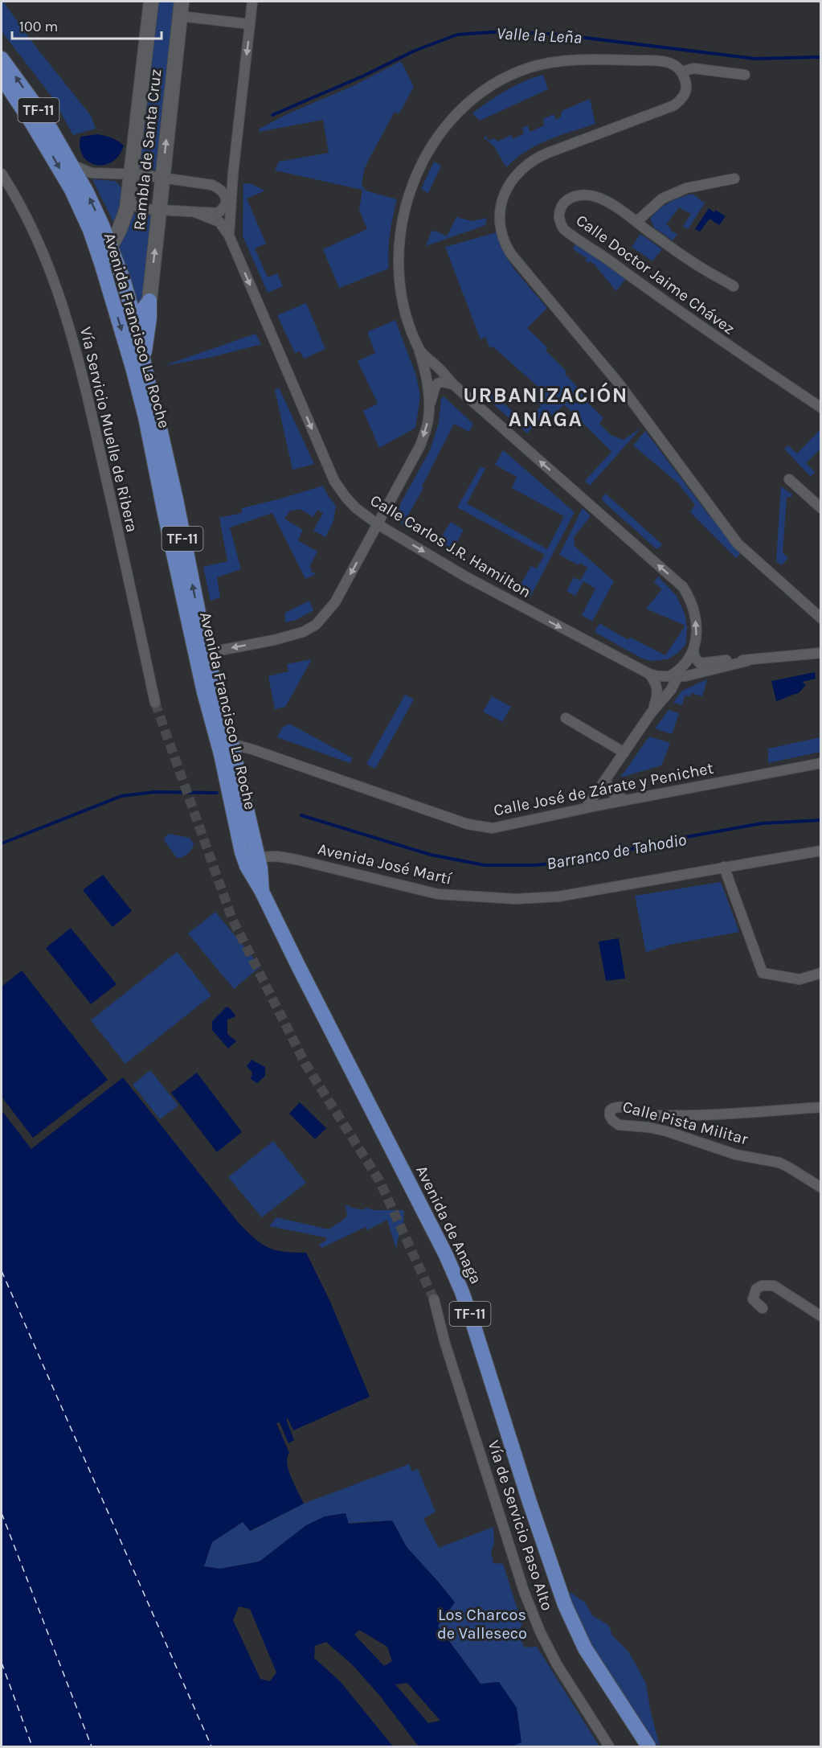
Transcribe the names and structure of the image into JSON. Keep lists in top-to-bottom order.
{
  "streets": {
    "main road": [
      "TF-11",
      "Rambla de Santa Cruz",
      "Avenida Francisco La Roche",
      "Avenida de Anaga"
    ],
    "street": [
      "Calle Doctor Jaime Chávez",
      "Vía Servicio Muelle de Ribera",
      "Calle Carlos J.R. Hamilton",
      "Calle José de Zárate y Penichet",
      "Avenida José Martí",
      "Calle Pista Militar",
      "Vía de Servicio Paso Alto"
    ]
  },
  "crossings": [
    ["Rambla de Santa Cruz", "Avenida Francisco La Roche"],
    ["Avenida Francisco La Roche", "Calle José de Zárate y Penichet"],
    ["Avenida Francisco La Roche", "Avenida José Martí"],
    ["Avenida Francisco La Roche", "Avenida de Anaga"],
    ["Avenida José Martí", "Avenida de Anaga"]
  ],
  "one_way": ["Calle Carlos J.R. Hamilton"],
  "districts": ["URBANIZACIÓN ANAGA"],
  "water": ["Valle la Leña", "Barranco de Tahodio"],
  "parks": ["Los Charcos de Valleseco"],
  "scale_bar": "100 m"
}
